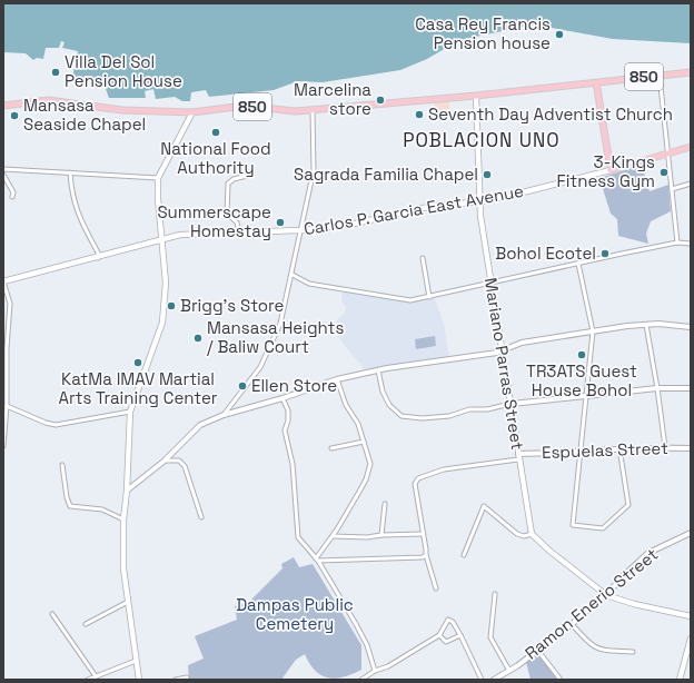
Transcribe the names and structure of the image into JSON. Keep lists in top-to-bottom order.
{
  "streets": {
    "main road": ["850", "Carlos P. Garcia East Avenue", "Mariano Parras Street"],
    "street": ["Espuelas Street", "Ramon Enerio Street"]
  },
  "crossings": [
    ["850", "Mariano Parras Street"],
    ["Carlos P. Garcia East Avenue", "Mariano Parras Street"],
    ["Mariano Parras Street", "Espuelas Street"]
  ],
  "districts": ["POBLACION UNO"],
  "parks": ["Dampas Public Cemetery"],
  "places": [
    "Casa Rey Francis Pension house",
    "Villa Del Sol Pension House",
    "Marcelina store",
    "Seventh Day Adventist Church",
    "Mansasa Seaside Chapel",
    "National Food Authority",
    "3-Kings Fitness Gym",
    "Sagrada Familia Chapel",
    "Summerscape Homestay",
    "Bohol Ecotel",
    "Brigg's Store",
    "Mansasa Heights / Baliw Court",
    "TR3ATS Guest House Bohol",
    "KatMa IMAV Martial Arts Training Center",
    "Ellen Store"
  ]
}
